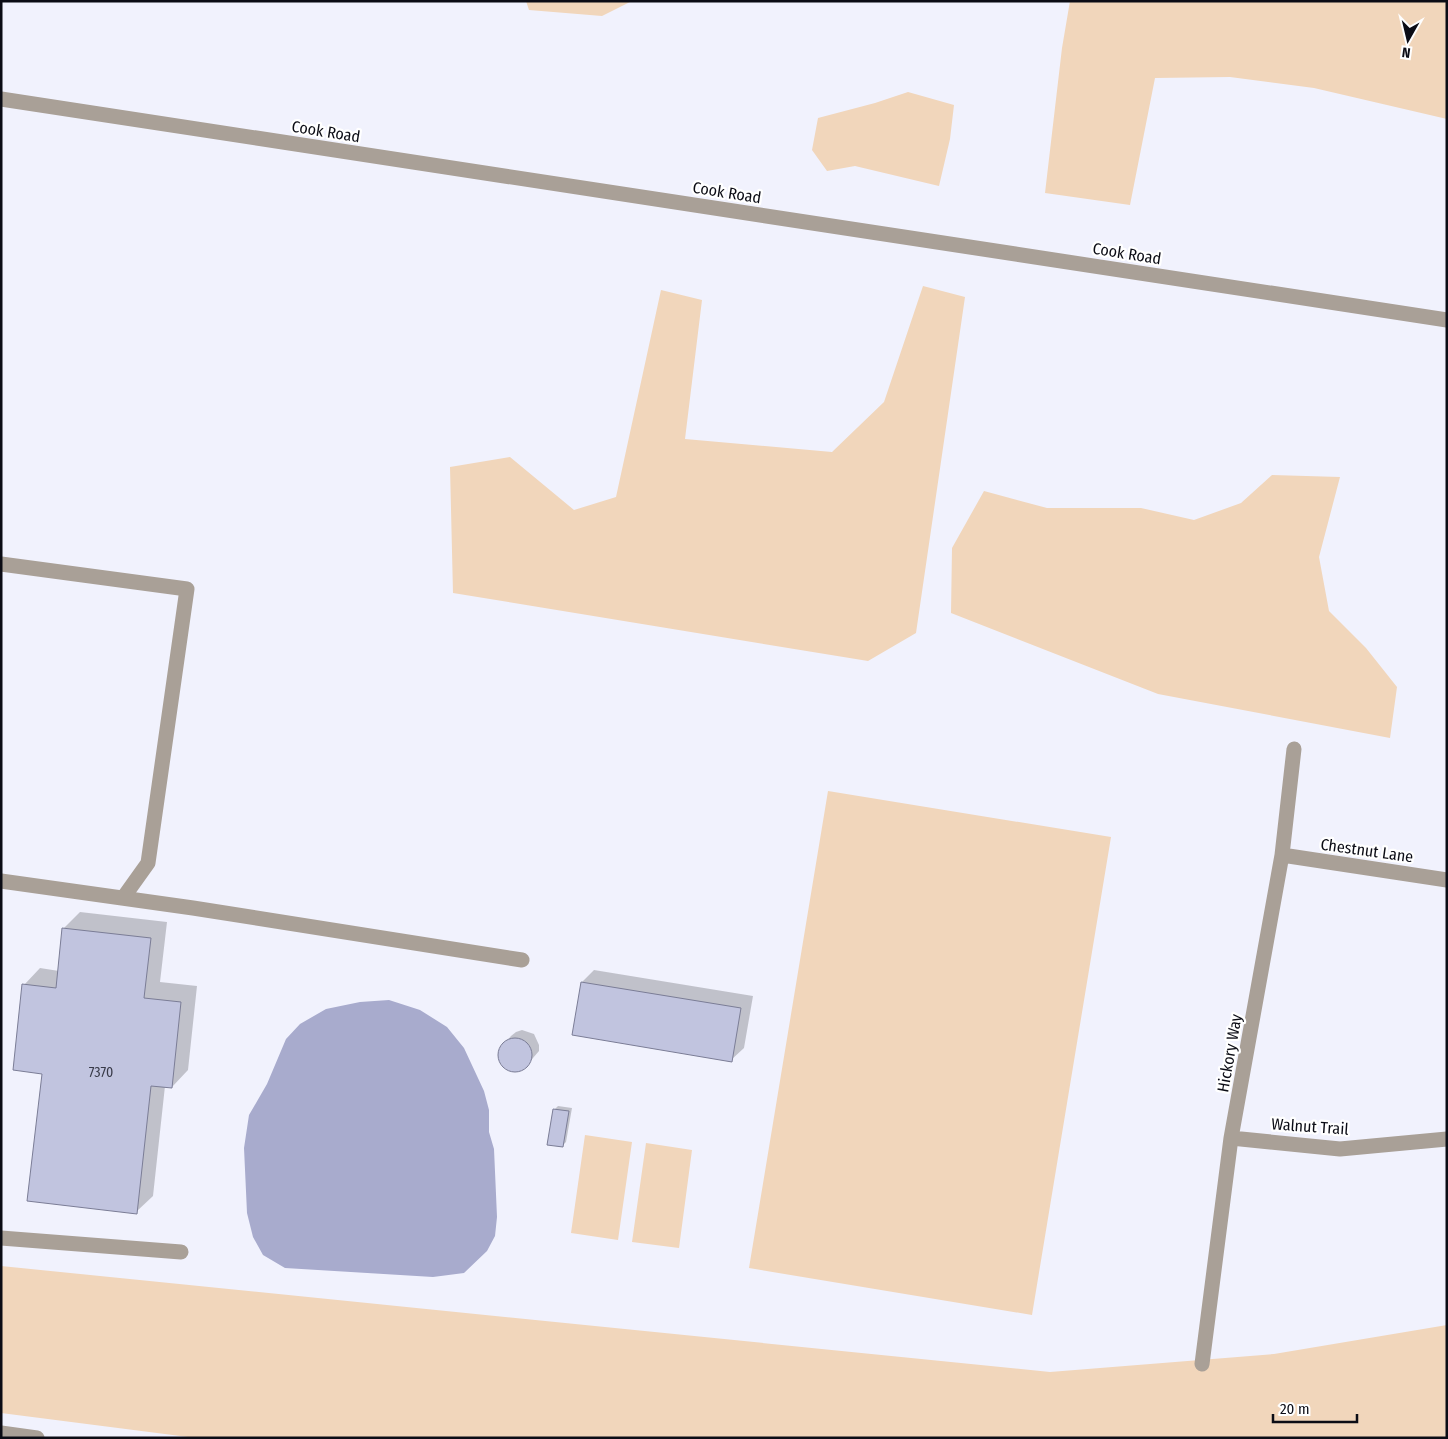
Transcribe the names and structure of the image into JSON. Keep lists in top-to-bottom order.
{
  "streets": {
    "street": [
      "Cook Road",
      "Chestnut Lane",
      "Hickory Way",
      "Walnut Trail"
    ]
  },
  "crossings": [
    ["Chestnut Lane", "Hickory Way"],
    ["Hickory Way", "Walnut Trail"]
  ],
  "house_numbers": ["7370"],
  "scale_bar": "20 m",
  "north": "bottom"
}
